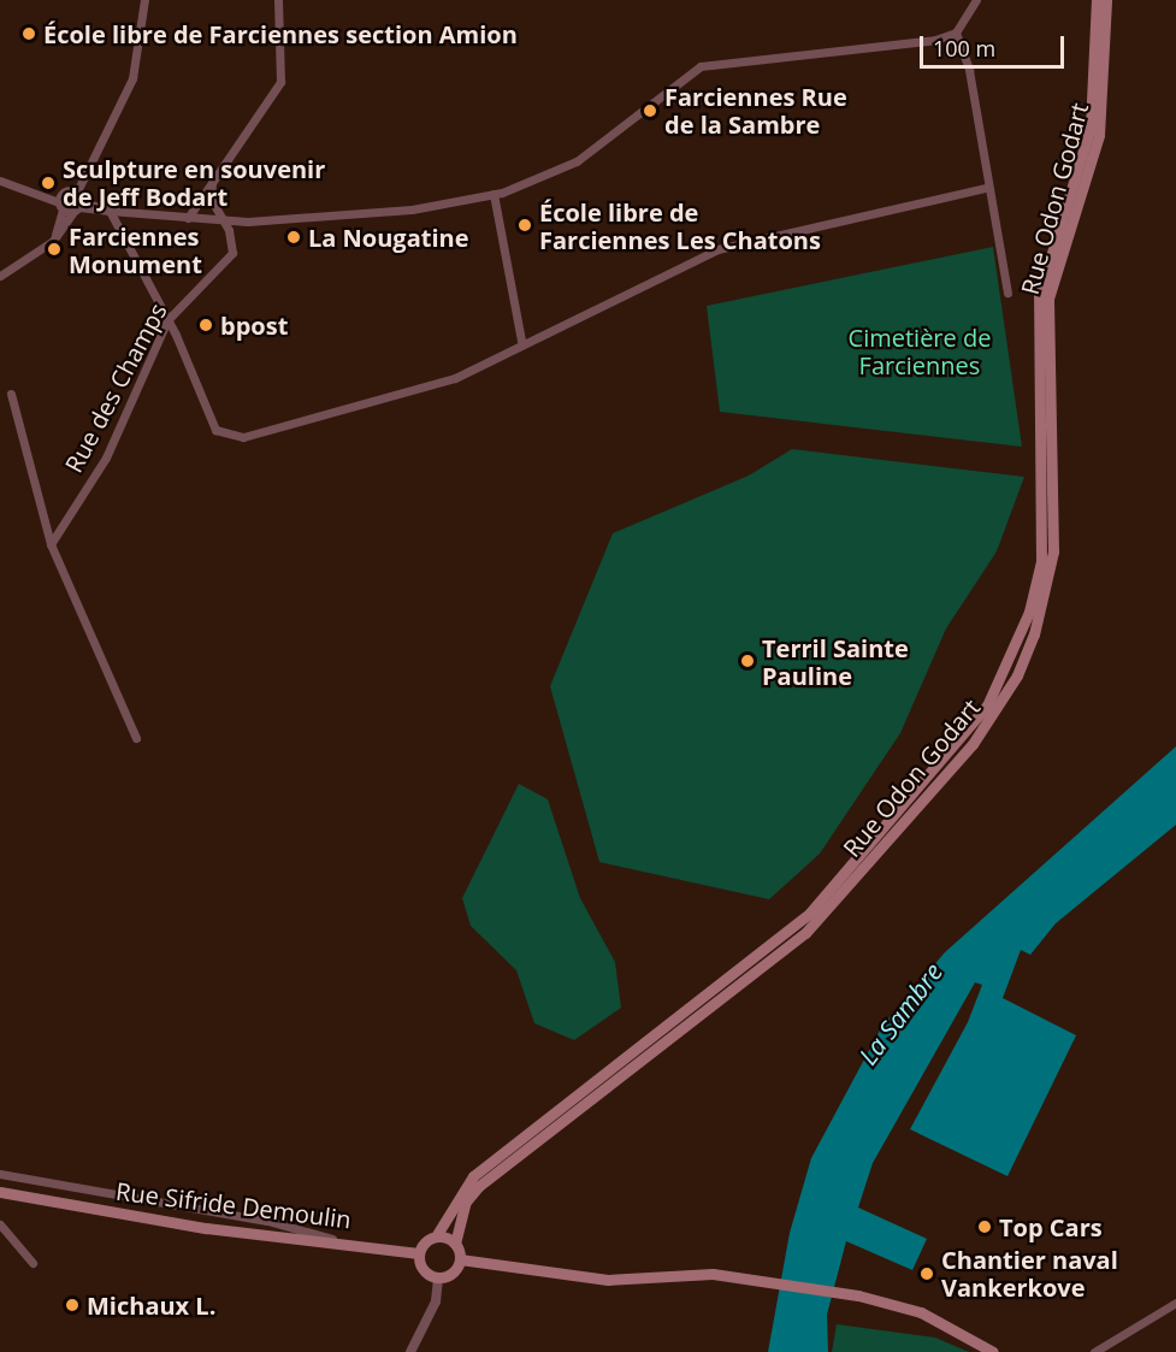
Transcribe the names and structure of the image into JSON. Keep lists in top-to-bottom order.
{
  "streets": {
    "main road": ["Rue Odon Godart", "Rue Sifride Demoulin"],
    "street": ["Rue des Champs"]
  },
  "crossings": [
    ["Rue Odon Godart", "Rue Sifride Demoulin"]
  ],
  "water": ["La Sambre"],
  "parks": ["Cimetière de Farciennes"],
  "places": [
    "École libre de Farciennes section Amion",
    "Farciennes Rue de la Sambre",
    "Sculpture en souvenir de Jeff Bodart",
    "École libre de Farciennes Les Chatons",
    "La Nougatine",
    "Farciennes Monument",
    "bpost",
    "Terril Sainte Pauline",
    "Top Cars",
    "Chantier naval Vankerkove",
    "Michaux L."
  ],
  "scale_bar": "100 m"
}
